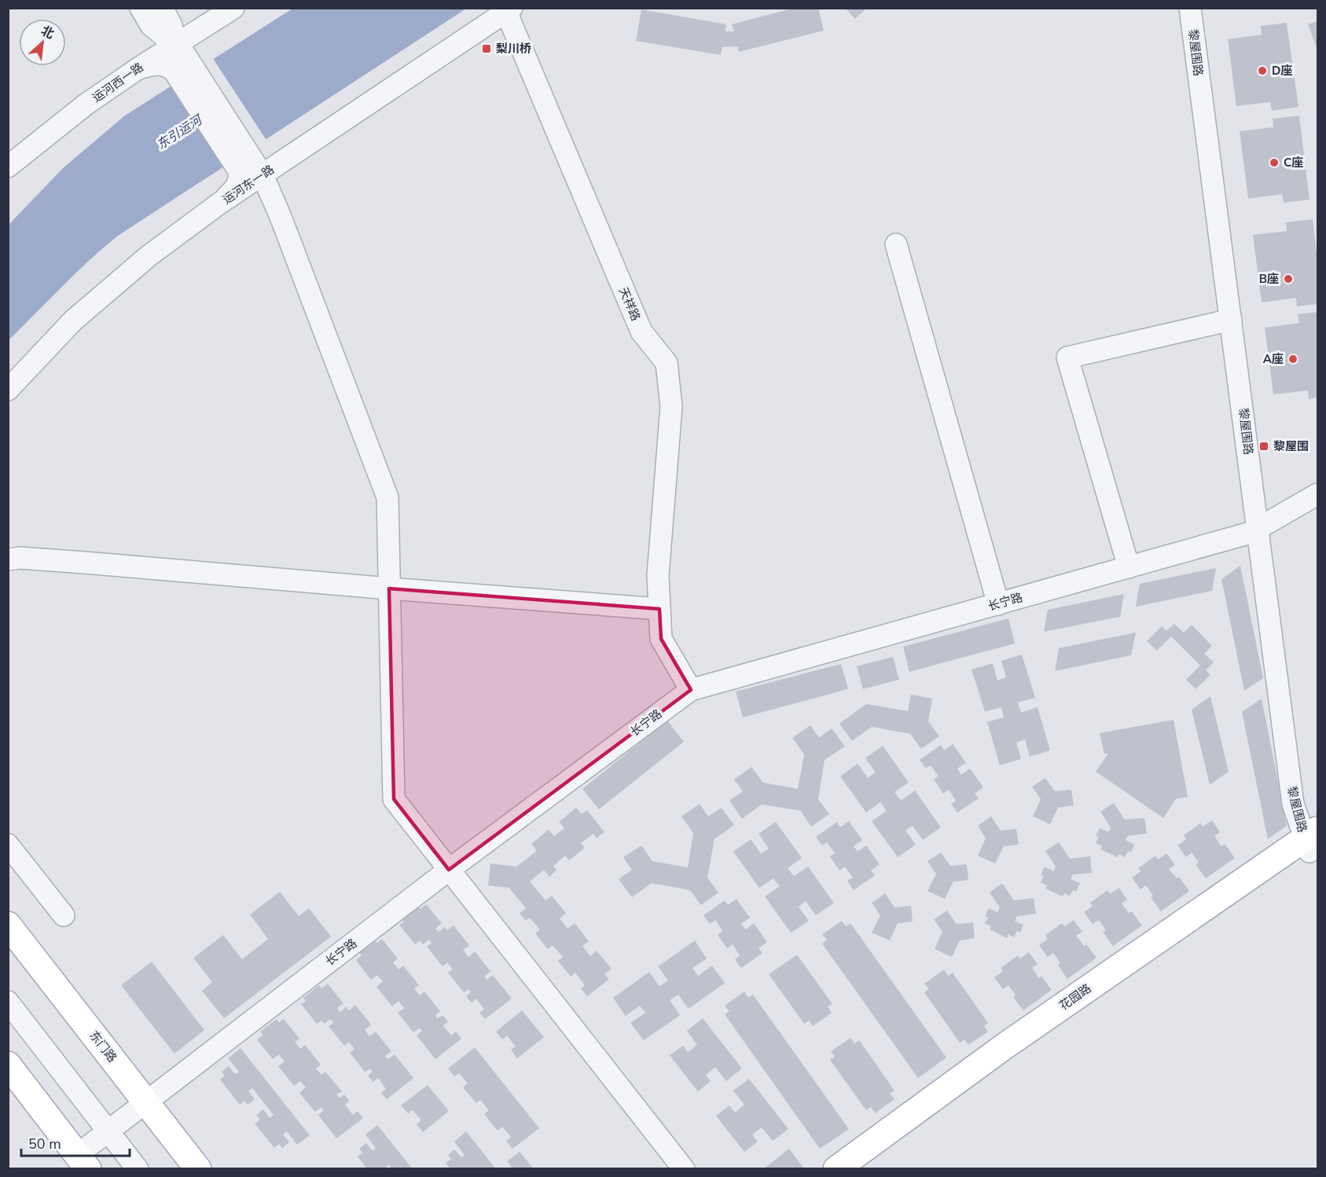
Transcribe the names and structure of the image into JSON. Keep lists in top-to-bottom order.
{
  "streets": {
    "main road": ["花园路", "东门路"],
    "street": [
      "黎屋围路",
      "运河西一路",
      "运河东一路",
      "天祥路",
      "长宁路"
    ]
  },
  "crossings": [
    ["黎屋围路", "长宁路"],
    ["黎屋围路", "花园路"],
    ["运河东一路", "天祥路"],
    ["天祥路", "长宁路"],
    ["长宁路", "东门路"]
  ],
  "water": ["东引运河"],
  "places": {
    "transit": ["梨川桥", "黎屋围"],
    "other": [
      "D座",
      "C座",
      "B座",
      "A座"
    ]
  },
  "scale_bar": "50 m",
  "north": "top right"
}
